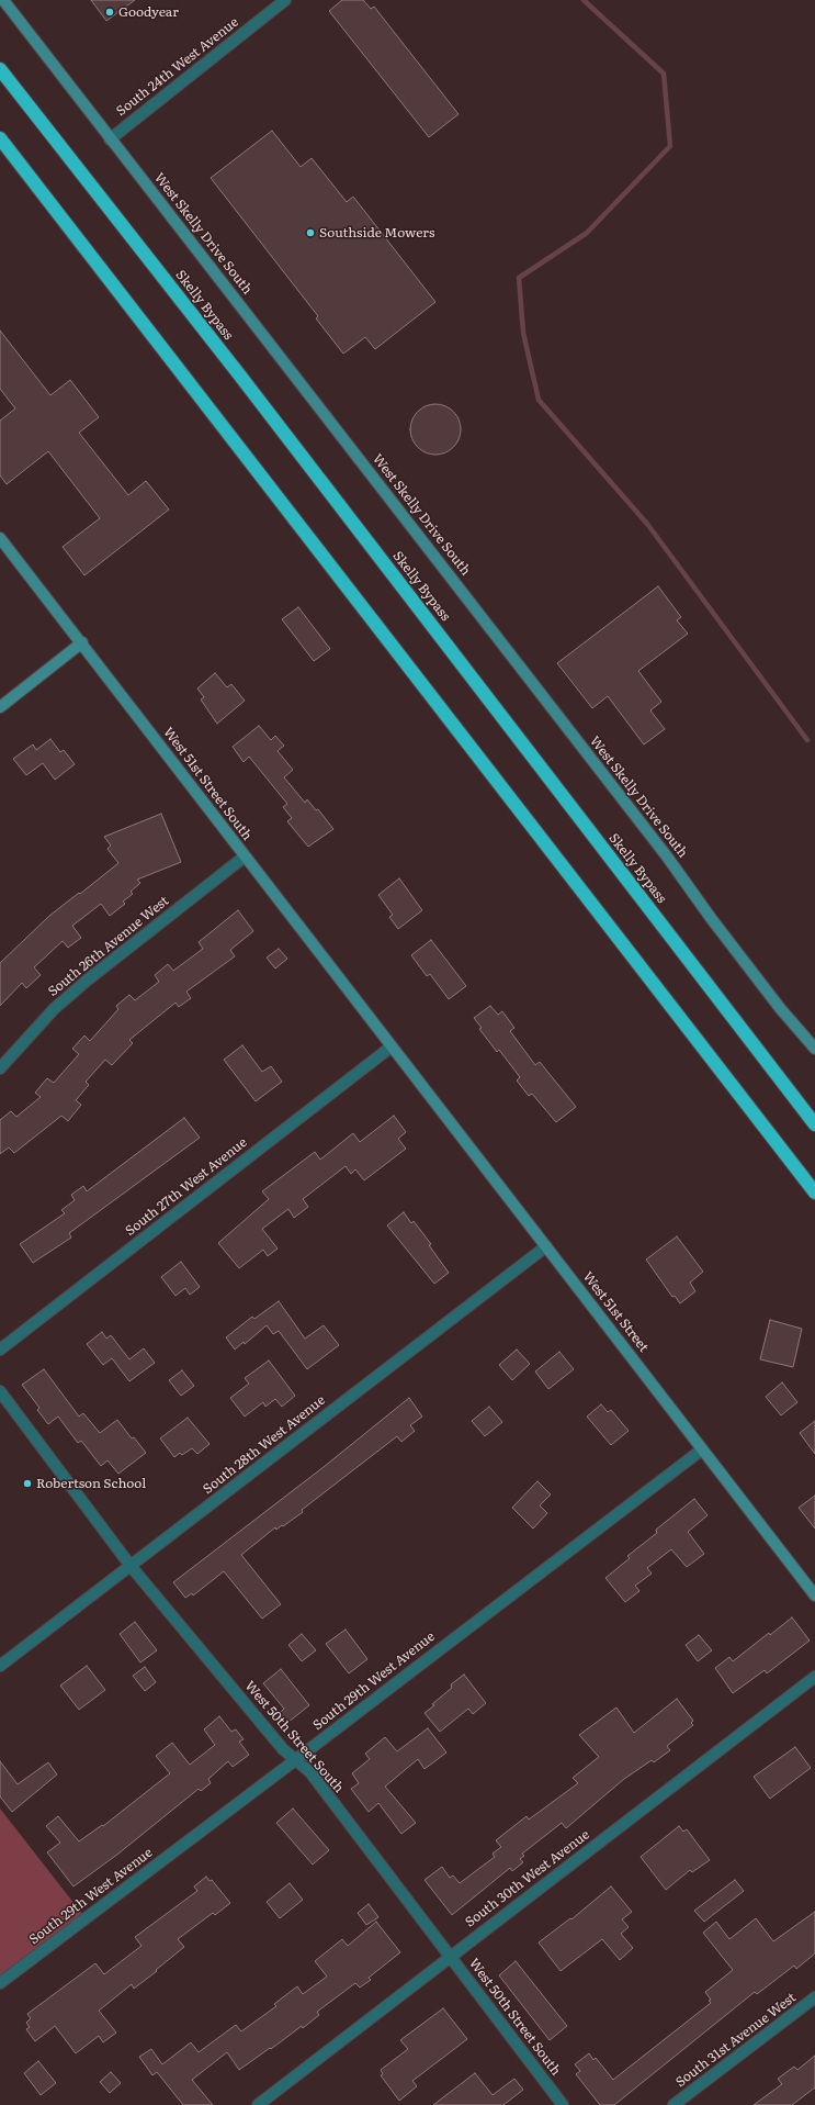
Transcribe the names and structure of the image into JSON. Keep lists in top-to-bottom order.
{
  "streets": {
    "highway": ["Skelly Bypass"],
    "street": [
      "South 24th West Avenue",
      "West Skelly Drive South",
      "West 51st Street South",
      "South 26th Avenue West",
      "South 27th West Avenue",
      "West 51st Street",
      "South 28th West Avenue",
      "South 29th West Avenue",
      "West 50th Street South",
      "South 30th West Avenue",
      "South 31st Avenue West"
    ]
  },
  "crossings": [
    ["South 24th West Avenue", "West Skelly Drive South"],
    ["West 51st Street South", "South 26th Avenue West"],
    ["West 51st Street South", "South 27th West Avenue"],
    ["West 51st Street South", "West 51st Street"],
    ["South 27th West Avenue", "West 51st Street"],
    ["West 51st Street", "South 28th West Avenue"],
    ["West 51st Street", "South 29th West Avenue"],
    ["South 28th West Avenue", "West 50th Street South"],
    ["South 29th West Avenue", "West 50th Street South"],
    ["West 50th Street South", "South 30th West Avenue"]
  ],
  "places": ["Goodyear", "Southside Mowers", "Robertson School"]
}
